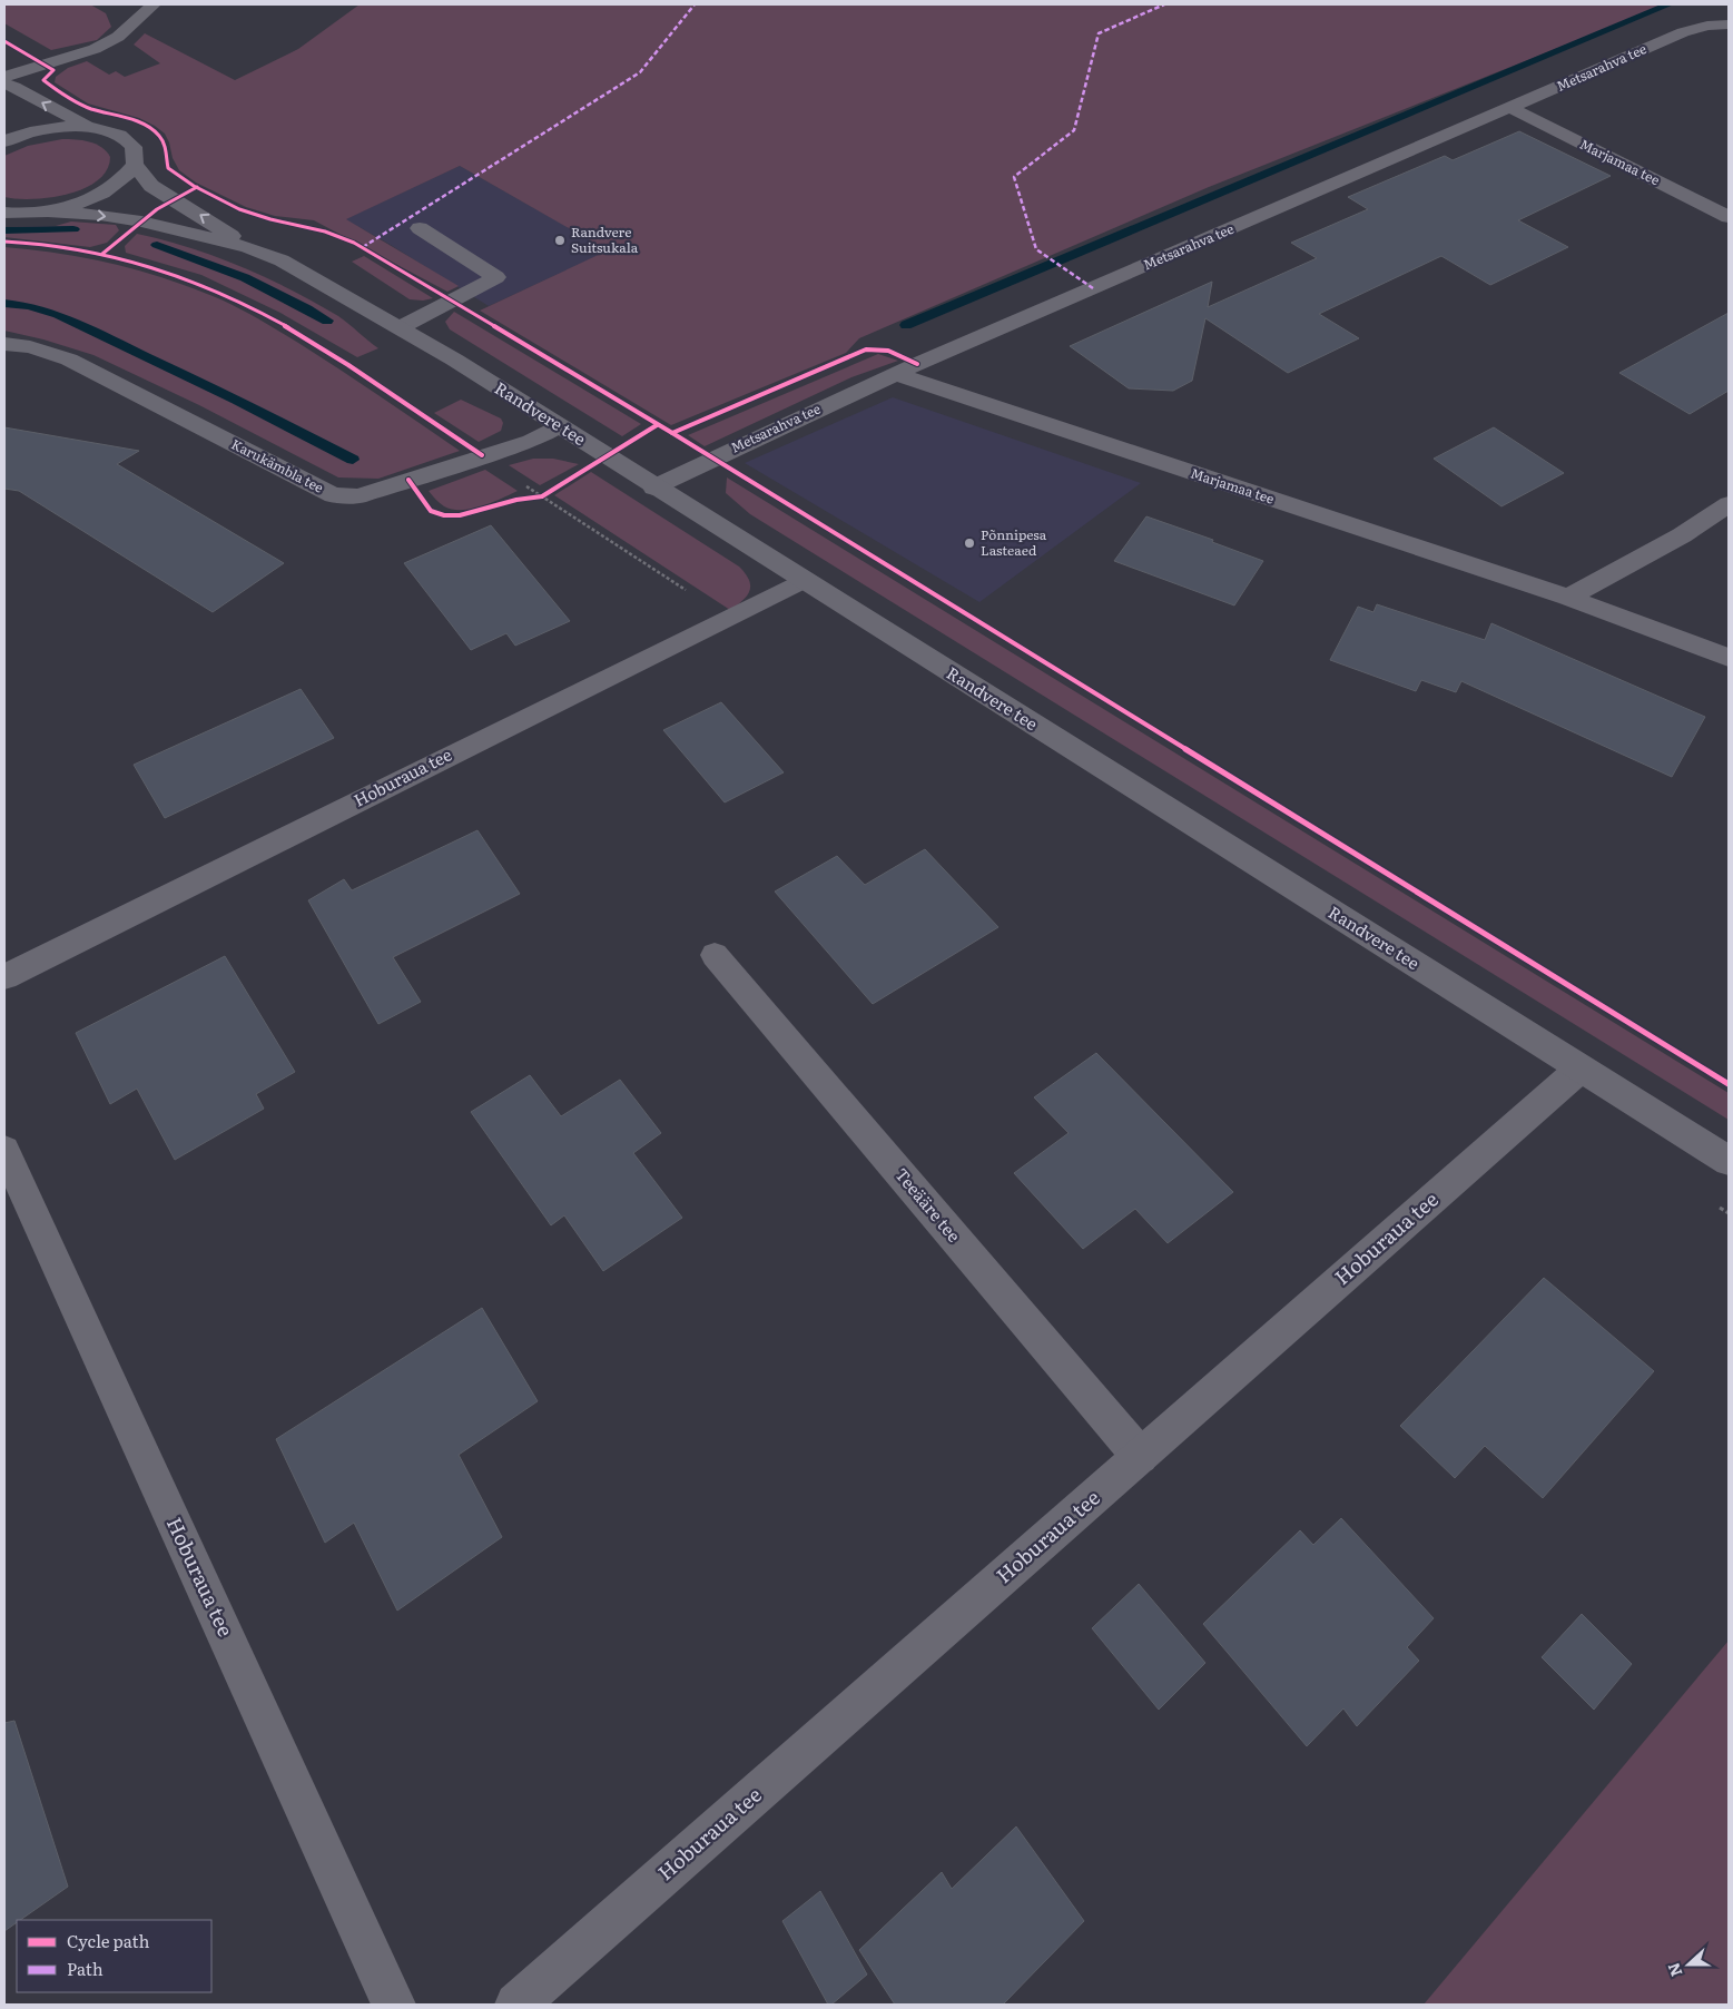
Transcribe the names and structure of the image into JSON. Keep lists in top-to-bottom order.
{
  "streets": {
    "street": [
      "Metsarahva tee",
      "Marjamaa tee",
      "Randvere tee",
      "Karukämbla tee",
      "Hoburaua tee",
      "Teeääre tee"
    ]
  },
  "crossings": [
    ["Metsarahva tee", "Marjamaa tee"],
    ["Metsarahva tee", "Randvere tee"],
    ["Randvere tee", "Karukämbla tee"],
    ["Randvere tee", "Hoburaua tee"],
    ["Hoburaua tee", "Teeääre tee"]
  ],
  "places": ["Randvere Suitsukala", "Põnnipesa Lasteaed"],
  "legend": ["Cycle path", "Path"],
  "north": "left"
}
